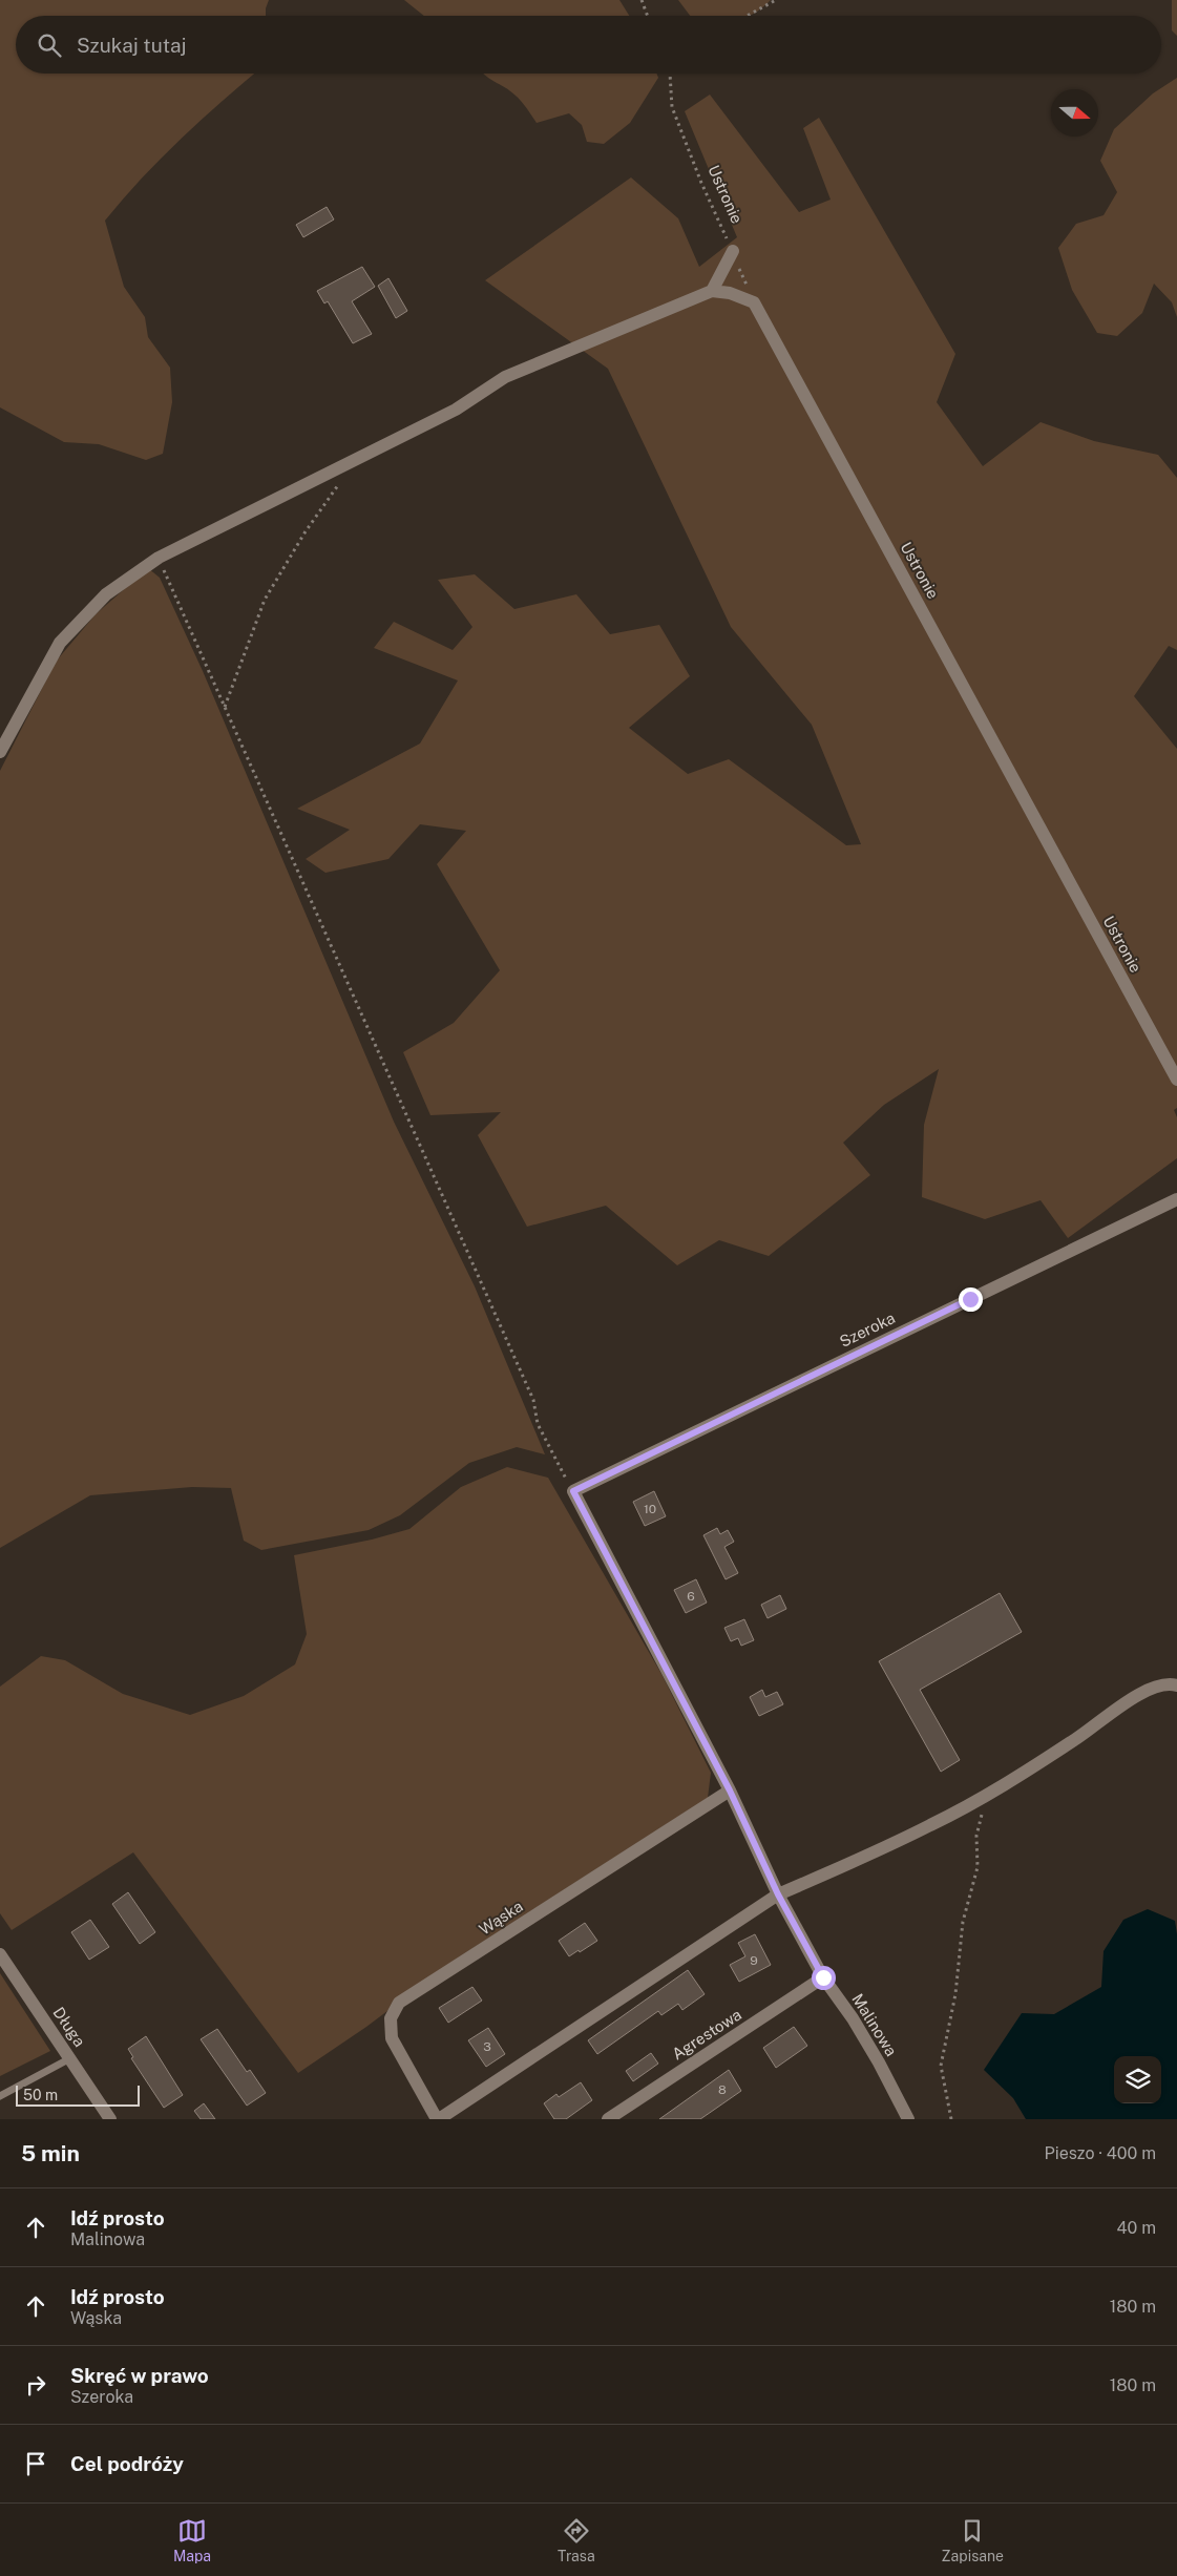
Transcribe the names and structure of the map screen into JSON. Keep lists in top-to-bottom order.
{
  "streets": {
    "street": [
      "Ustronie",
      "Szeroka",
      "Wąska",
      "Malinowa",
      "Długa",
      "Agrestowa"
    ]
  },
  "crossings": [
    ["Wąska", "Malinowa"],
    ["Malinowa", "Agrestowa"]
  ],
  "house_numbers": [
    "10",
    "6",
    "9",
    "3",
    "8"
  ],
  "scale_bar": "50 m",
  "north": "right",
  "page": {
    "search": "Szukaj tutaj",
    "scale": "50 m",
    "heading": ["5 min", "Pieszo · 400 m"],
    "list": [
      ["Idź prosto", "Malinowa", "40 m"],
      ["Idź prosto", "Wąska", "180 m"],
      ["Skręć w prawo", "Szeroka", "180 m"],
      "Cel podróży"
    ],
    "nav": ["Mapa", "Trasa", "Zapisane"]
  }
}
